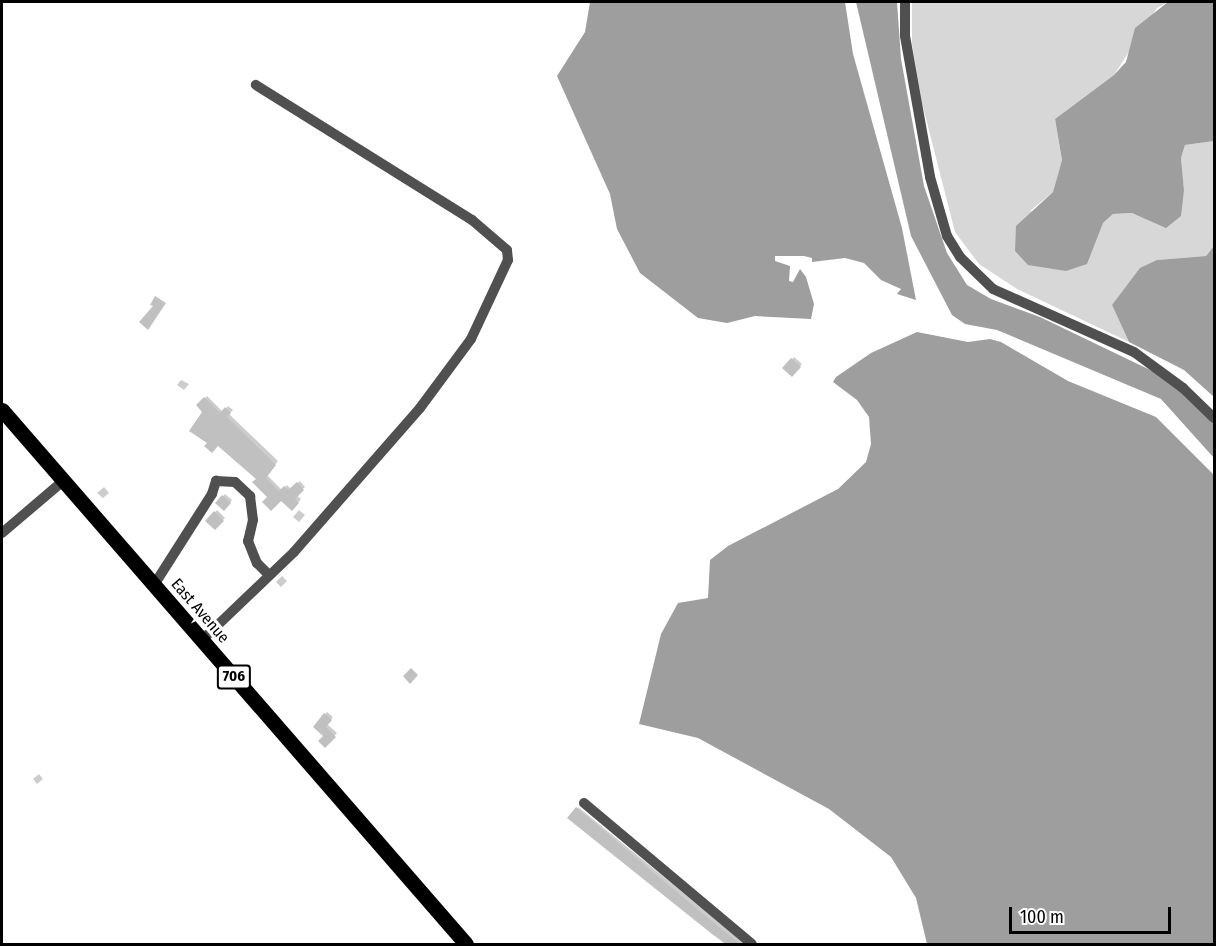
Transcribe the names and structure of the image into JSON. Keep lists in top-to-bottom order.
{
  "streets": {
    "main road": ["East Avenue", "706"]
  },
  "scale_bar": "100 m"
}
